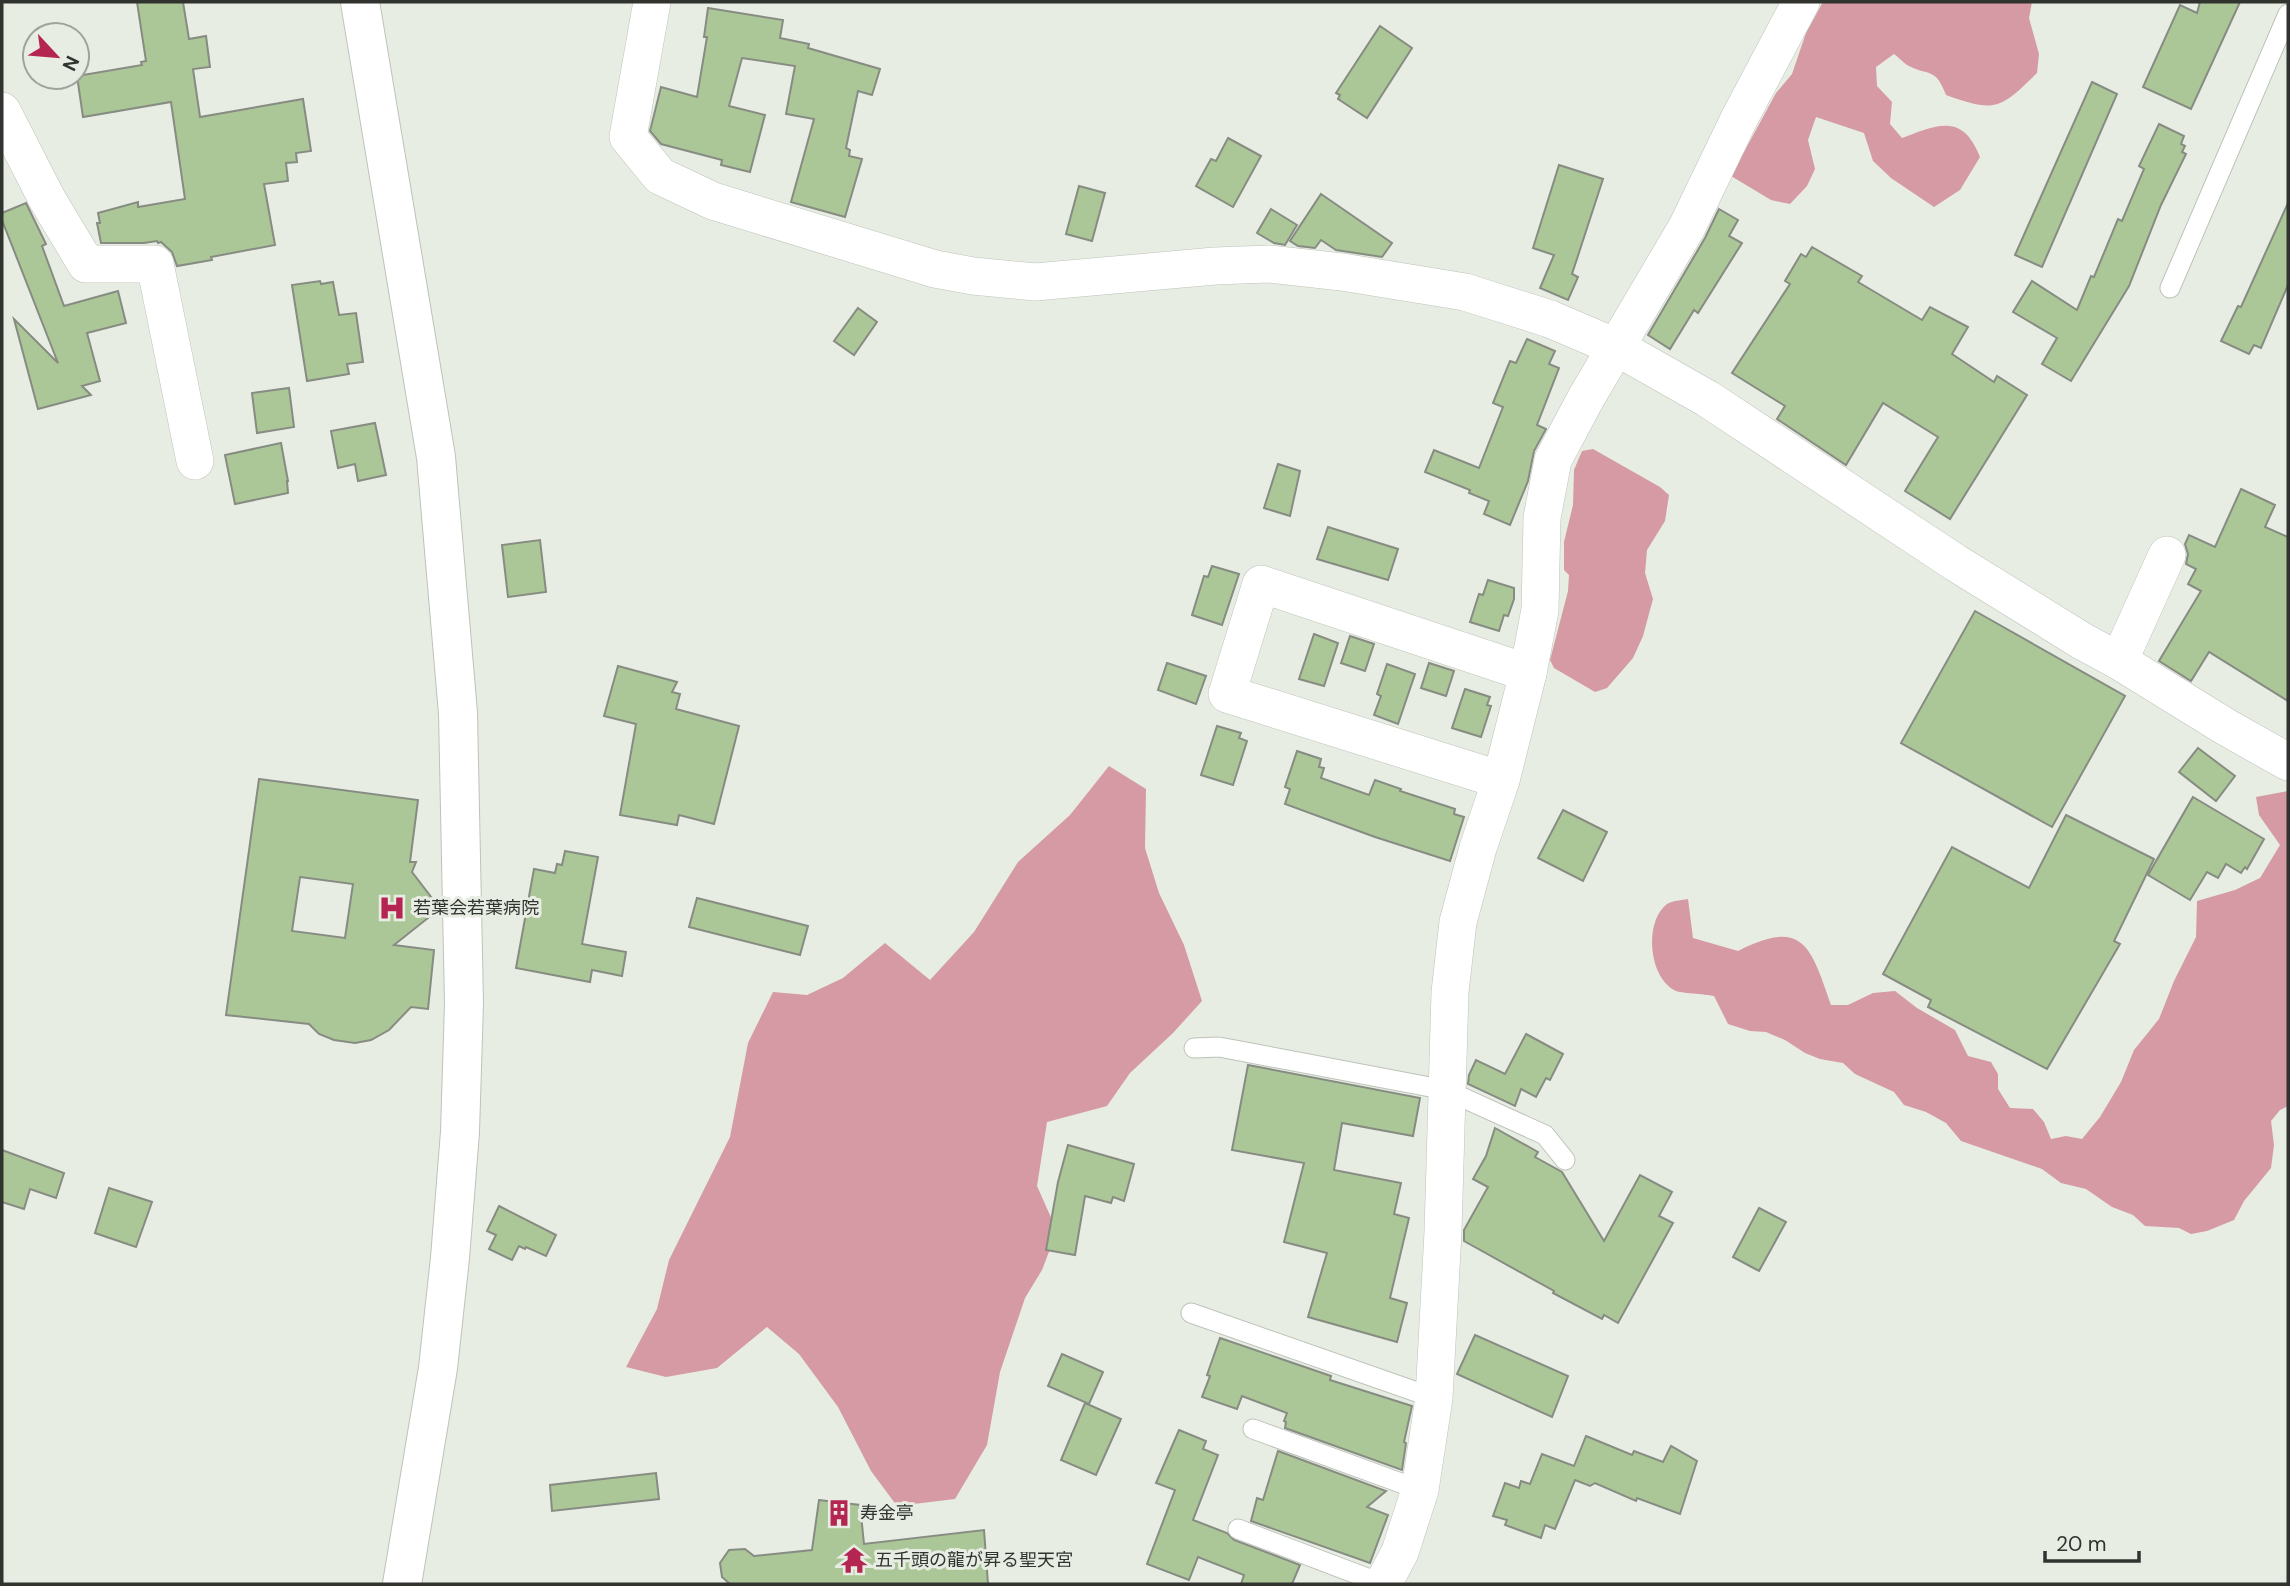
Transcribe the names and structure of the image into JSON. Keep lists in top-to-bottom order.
{
  "places": {
    "hospital": ["若葉会若葉病院"],
    "building": ["寿金亭"],
    "temple": ["五千頭の龍が昇る聖天宮"]
  },
  "scale_bar": "20 m",
  "north": "bottom right"
}
